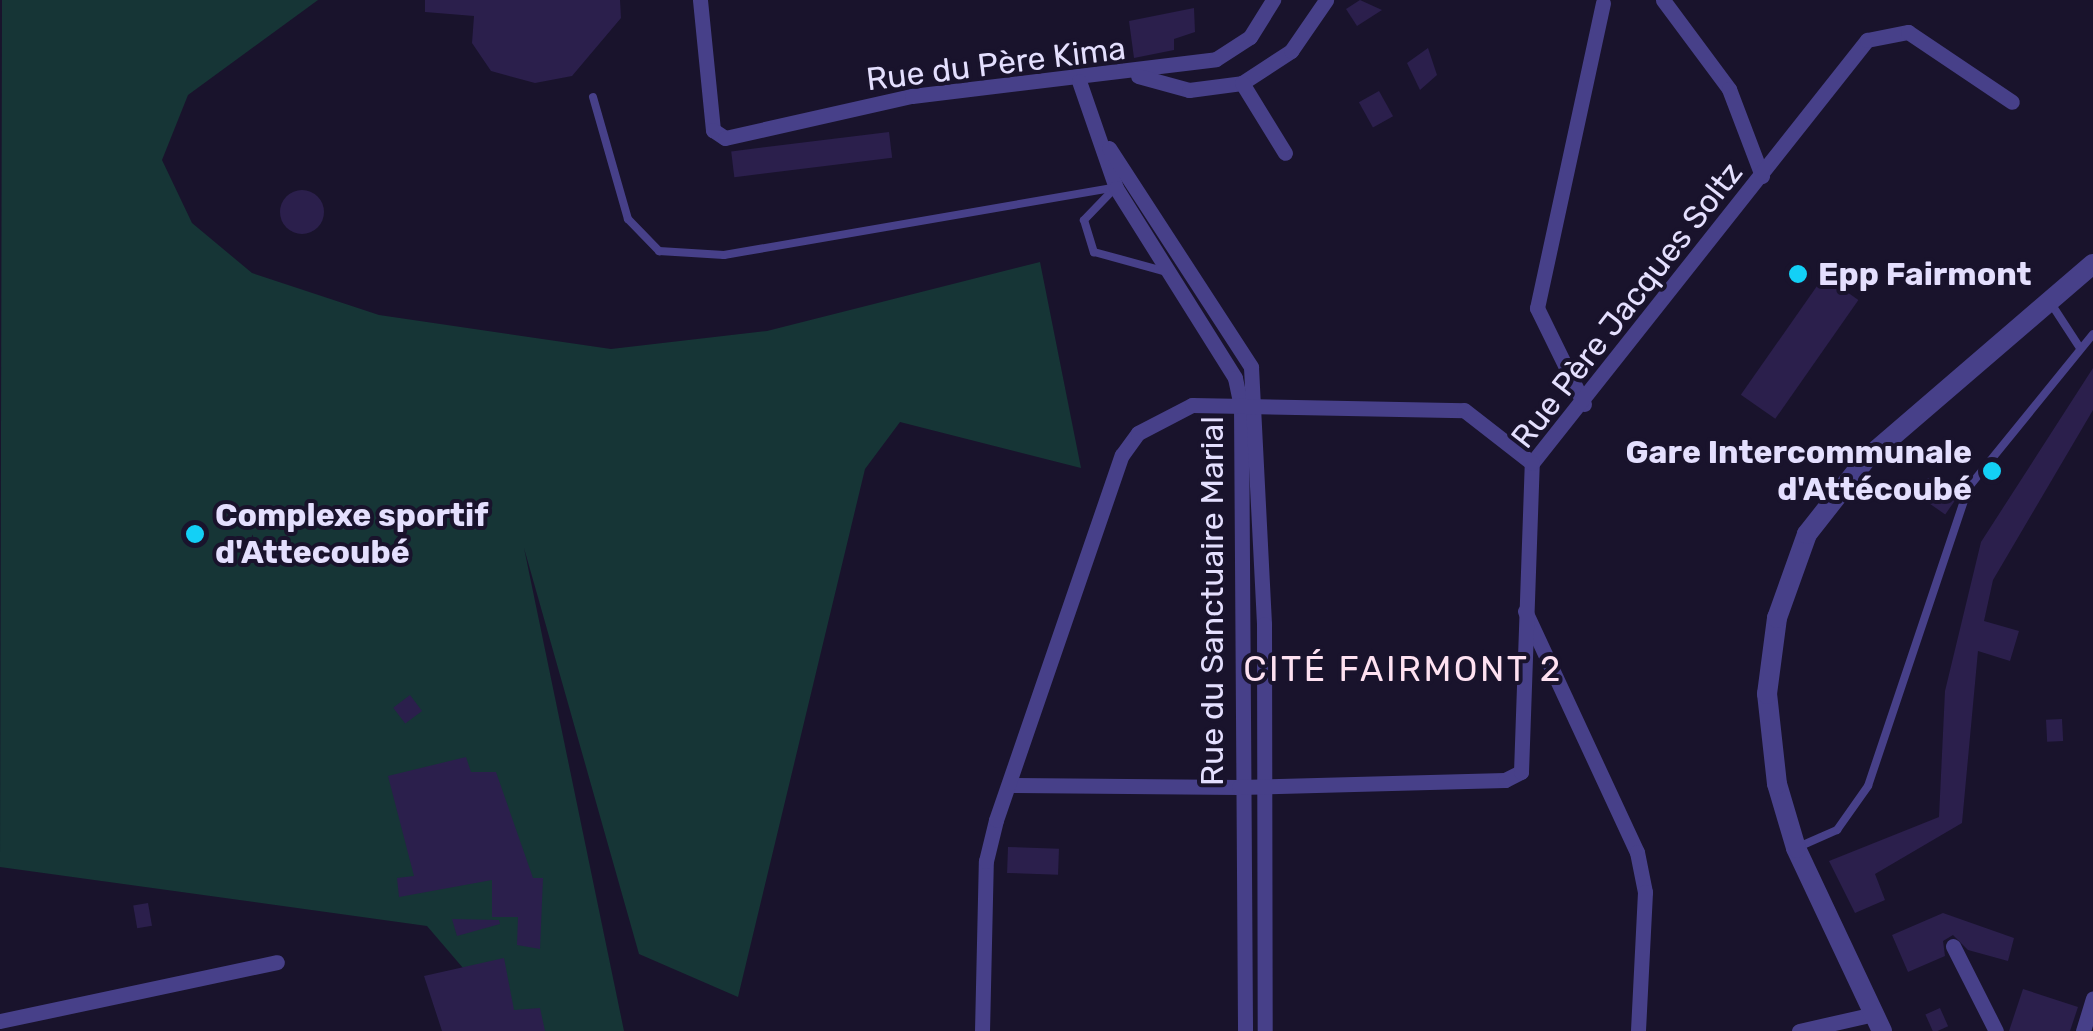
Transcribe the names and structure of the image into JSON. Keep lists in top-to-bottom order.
{
  "streets": {
    "street": ["Rue du Père Kima", "Rue Père Jacques Soltz", "Rue du Sanctuaire Marial"]
  },
  "crossings": [
    ["Rue du Père Kima", "Rue du Sanctuaire Marial"],
    ["Rue Père Jacques Soltz", "Rue du Sanctuaire Marial"]
  ],
  "districts": ["CITÉ FAIRMONT 2"],
  "places": ["Epp Fairmont", "Gare Intercommunale d'Attécoubé", "Complexe sportif d'Attecoubé"]
}
